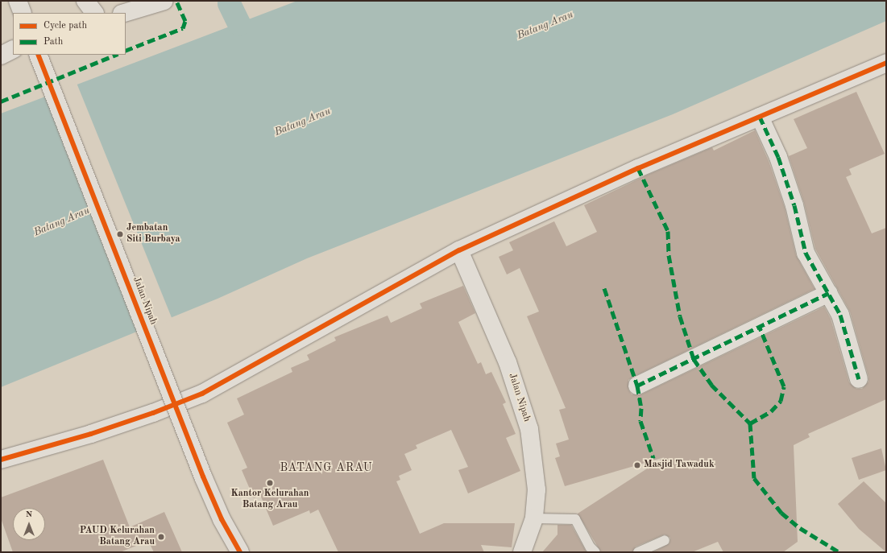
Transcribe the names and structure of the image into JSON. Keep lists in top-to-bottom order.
{
  "streets": {
    "street": ["Jalan Nipah"]
  },
  "districts": ["BATANG ARAU"],
  "water": ["Batang Arau"],
  "places": [
    "Jembatan Siti Burbaya",
    "Masjid Tawaduk",
    "Kantor Kelurahan Batang Arau",
    "PAUD Kelurahan Batang Arau"
  ],
  "legend": ["Cycle path", "Path"],
  "north": "top"
}
